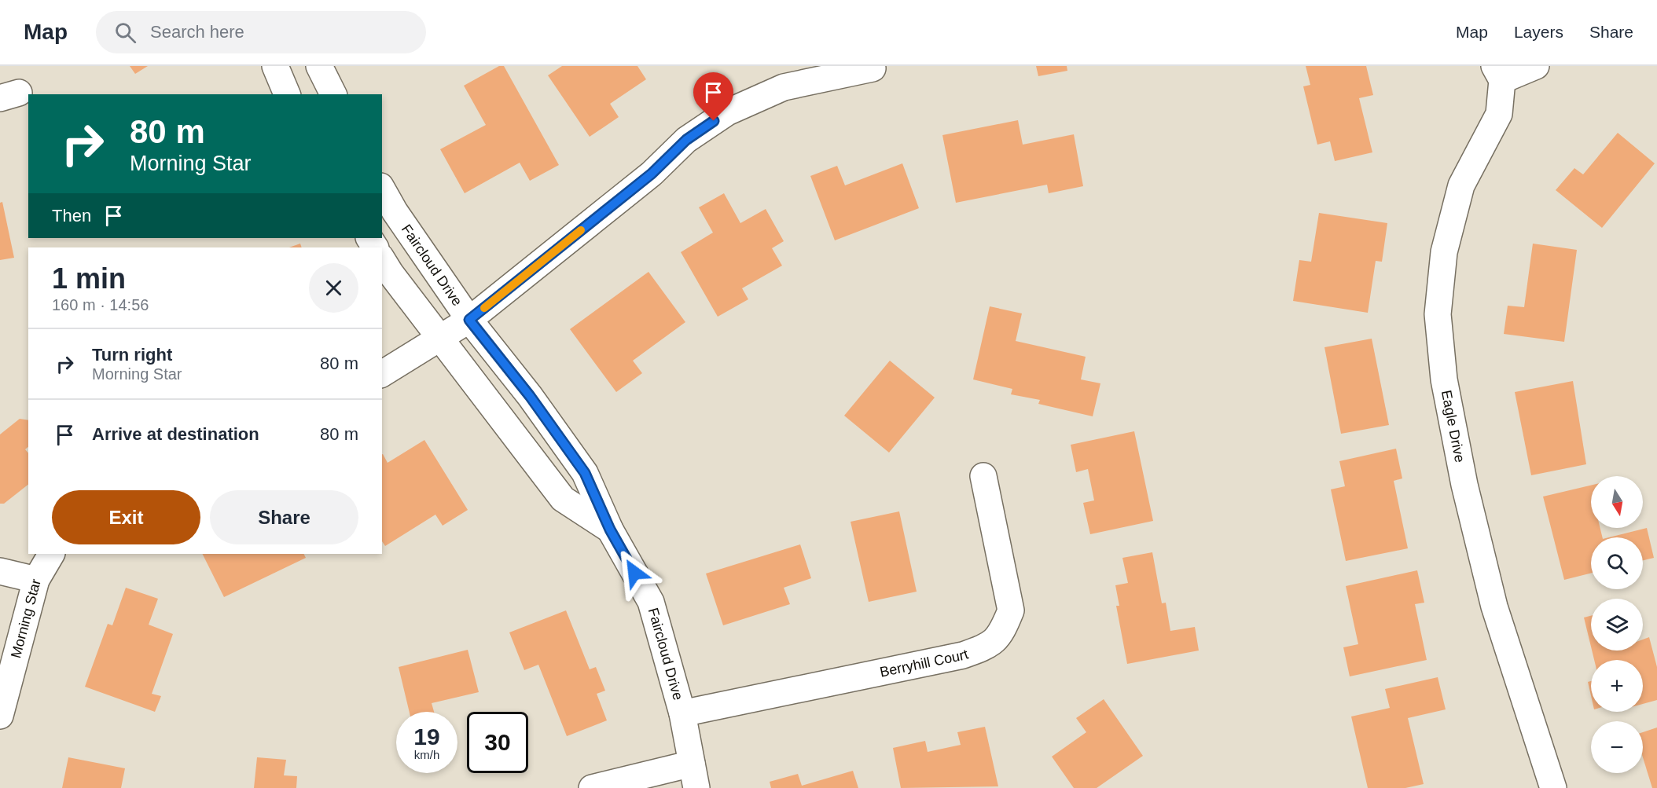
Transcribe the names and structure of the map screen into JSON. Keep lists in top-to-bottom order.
{
  "streets": {
    "street": [
      "Faircloud Drive",
      "Eagle Drive",
      "Morning Star",
      "Berryhill Court"
    ]
  },
  "crossings": [
    ["Faircloud Drive", "Berryhill Court"]
  ],
  "north": "bottom",
  "page": {
    "header": "Map",
    "search": "Search here",
    "nav": ["Map", "Layers", "Share"],
    "turn": ["80 m", "Morning Star"],
    "then": "Then",
    "heading": ["1 min", "160 m · 14:56"],
    "list": [
      {
        "name": "Turn right",
        "note": "Morning Star",
        "value": "80 m"
      },
      {
        "name": "Arrive at destination",
        "value": "80 m"
      }
    ],
    "map_buttons": ["+", "−"],
    "buttons": ["Exit", "Share"],
    "speed": "19 km/h",
    "limit": "30"
  }
}
